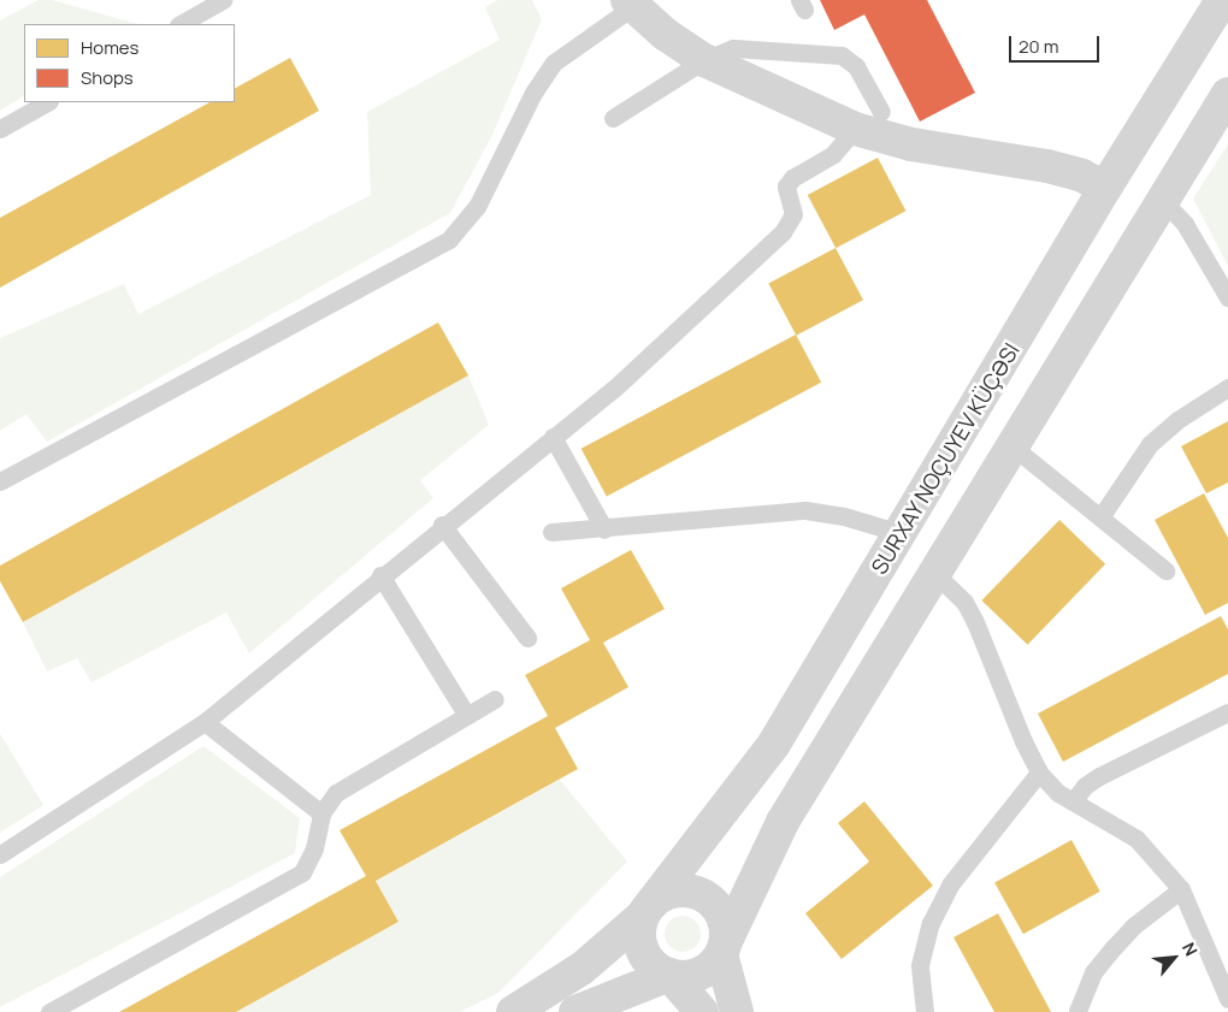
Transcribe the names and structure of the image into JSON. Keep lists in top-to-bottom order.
{
  "streets": {
    "street": ["SURXAY NOÇUYEV KÜÇƏSI"]
  },
  "legend": ["Homes", "Shops"],
  "scale_bar": "20 m",
  "north": "top right"
}
